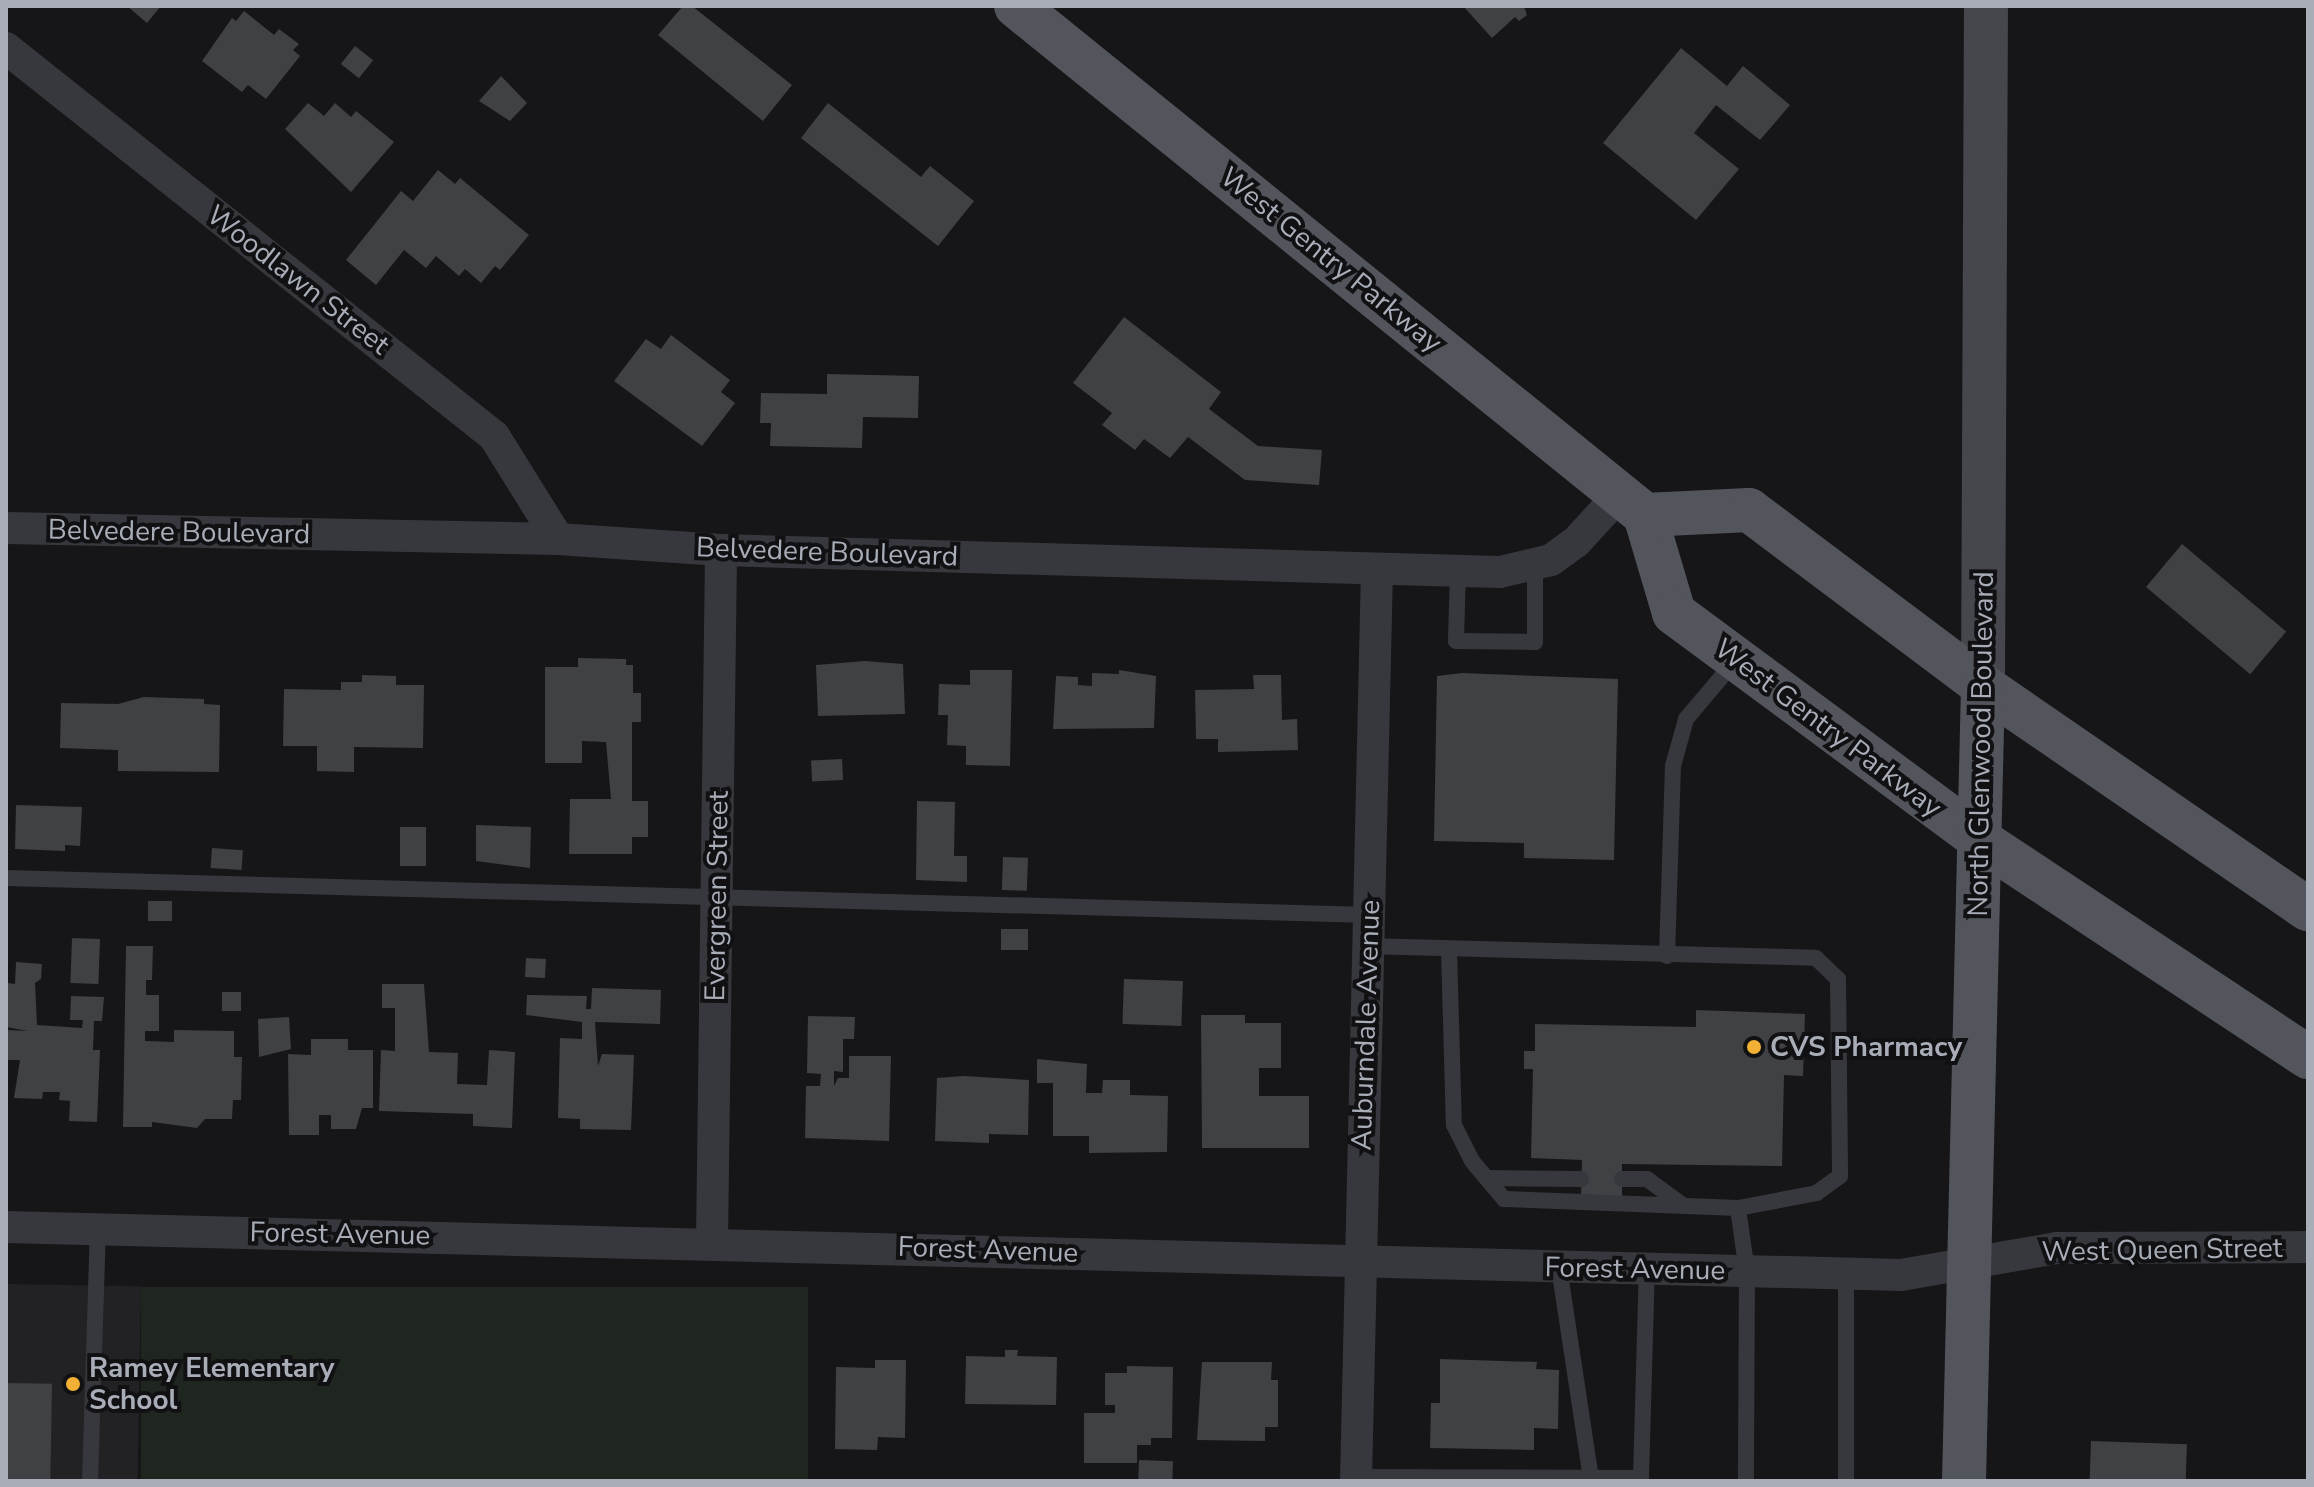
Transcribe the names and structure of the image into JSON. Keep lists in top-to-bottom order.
{
  "streets": {
    "main road": ["West Gentry Parkway", "North Glenwood Boulevard"],
    "street": [
      "Woodlawn Street",
      "Belvedere Boulevard",
      "Evergreen Street",
      "Auburndale Avenue",
      "Forest Avenue",
      "West Queen Street"
    ]
  },
  "crossings": [
    ["West Gentry Parkway", "Belvedere Boulevard"],
    ["West Gentry Parkway", "North Glenwood Boulevard"],
    ["Woodlawn Street", "Belvedere Boulevard"],
    ["Belvedere Boulevard", "Evergreen Street"],
    ["Belvedere Boulevard", "Auburndale Avenue"],
    ["North Glenwood Boulevard", "Forest Avenue"],
    ["North Glenwood Boulevard", "West Queen Street"],
    ["Evergreen Street", "Forest Avenue"],
    ["Auburndale Avenue", "Forest Avenue"],
    ["Forest Avenue", "West Queen Street"]
  ],
  "places": ["CVS Pharmacy", "Ramey Elementary School"]
}
